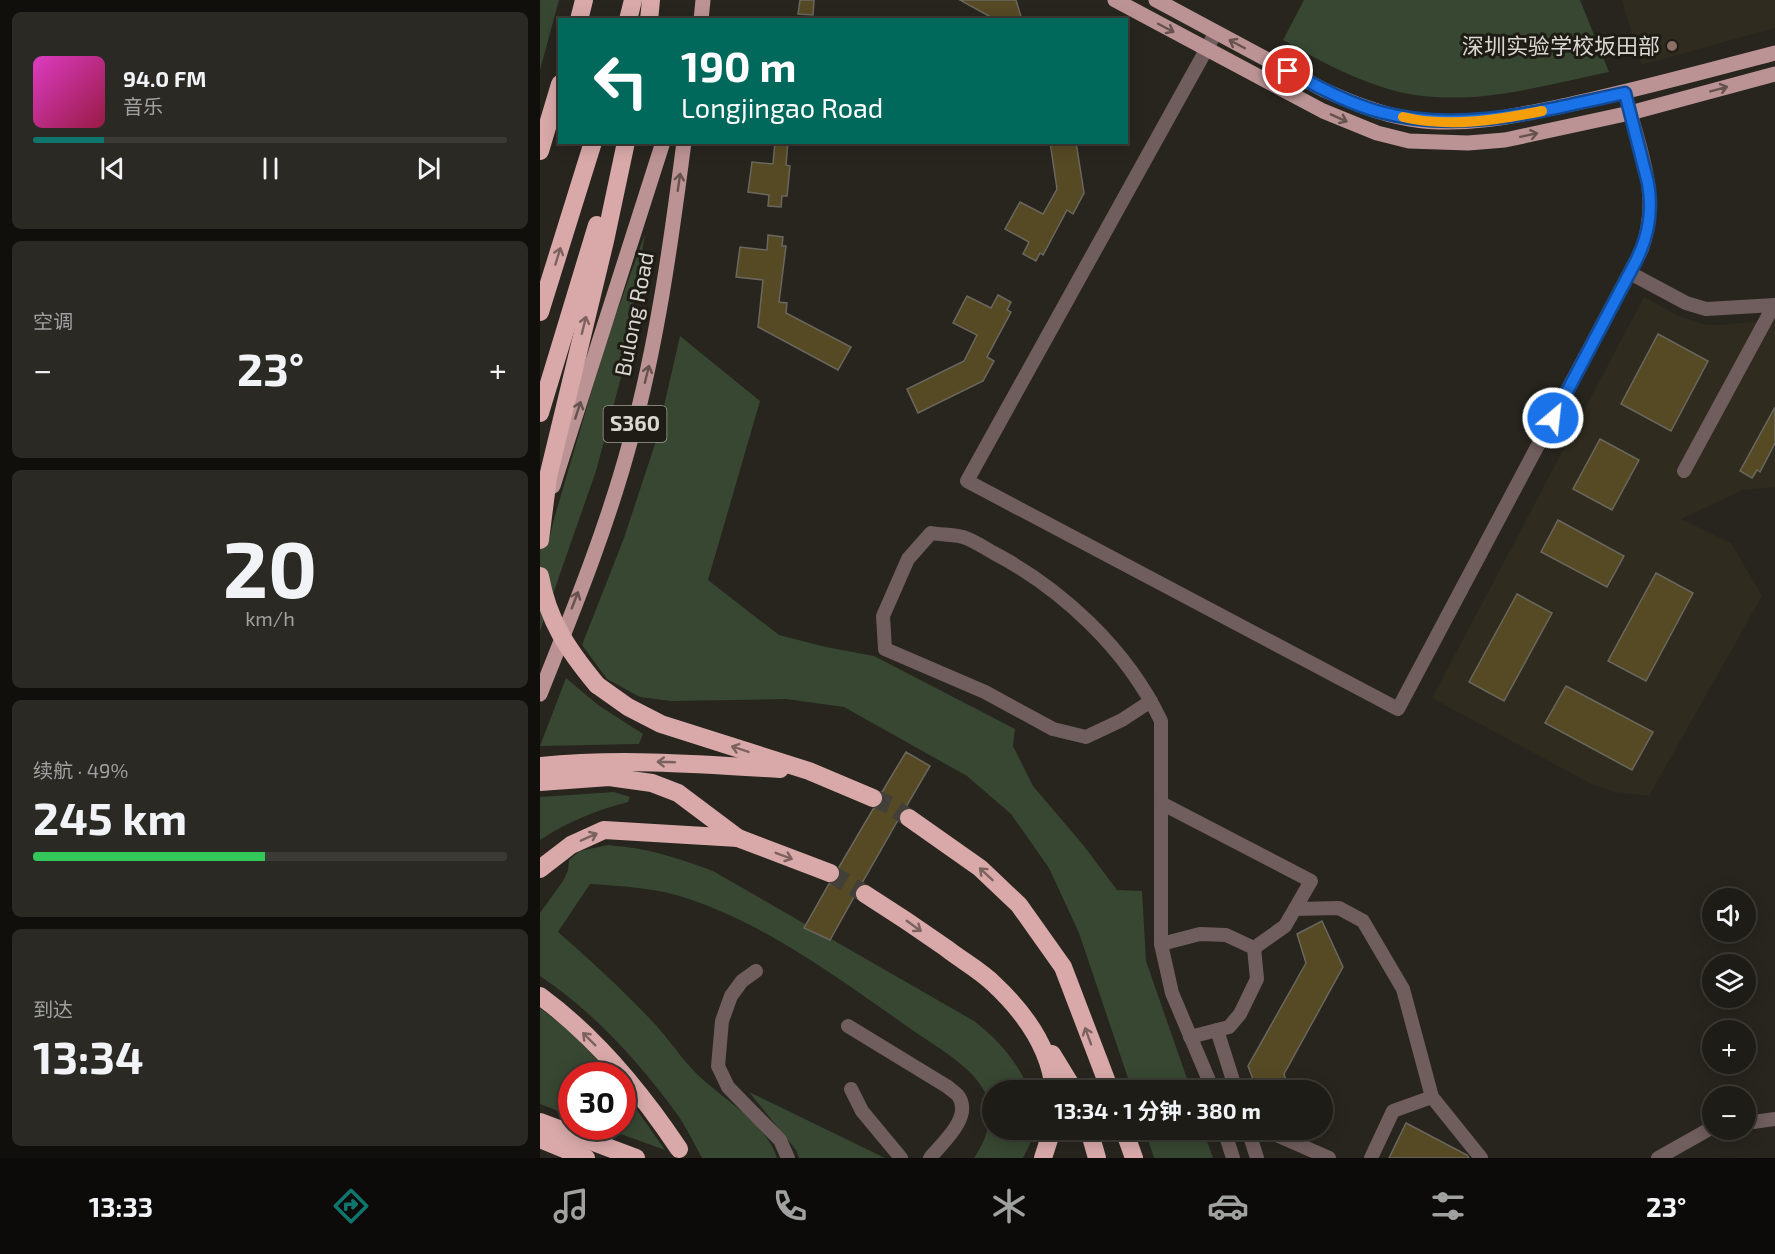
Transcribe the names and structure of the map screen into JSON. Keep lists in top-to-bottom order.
{
  "streets": {
    "main road": ["Bulong Road", "S360"]
  },
  "places": ["深圳实验学校坂田部"],
  "page": {
    "turn": ["190 m", "Longjingao Road"],
    "song": ["94.0 FM", "音乐"],
    "tile": [
      "空调",
      ["20", "km/h"],
      ["续航 · 49%", "245 km"],
      ["到达", "13:34"]
    ],
    "heat": ["−", "23°", "+"],
    "map_buttons": ["+", "−"],
    "limit": "30",
    "trip": "13:34 · 1 分钟 · 380 m",
    "tabs": ["13:33", "23°"]
  }
}
